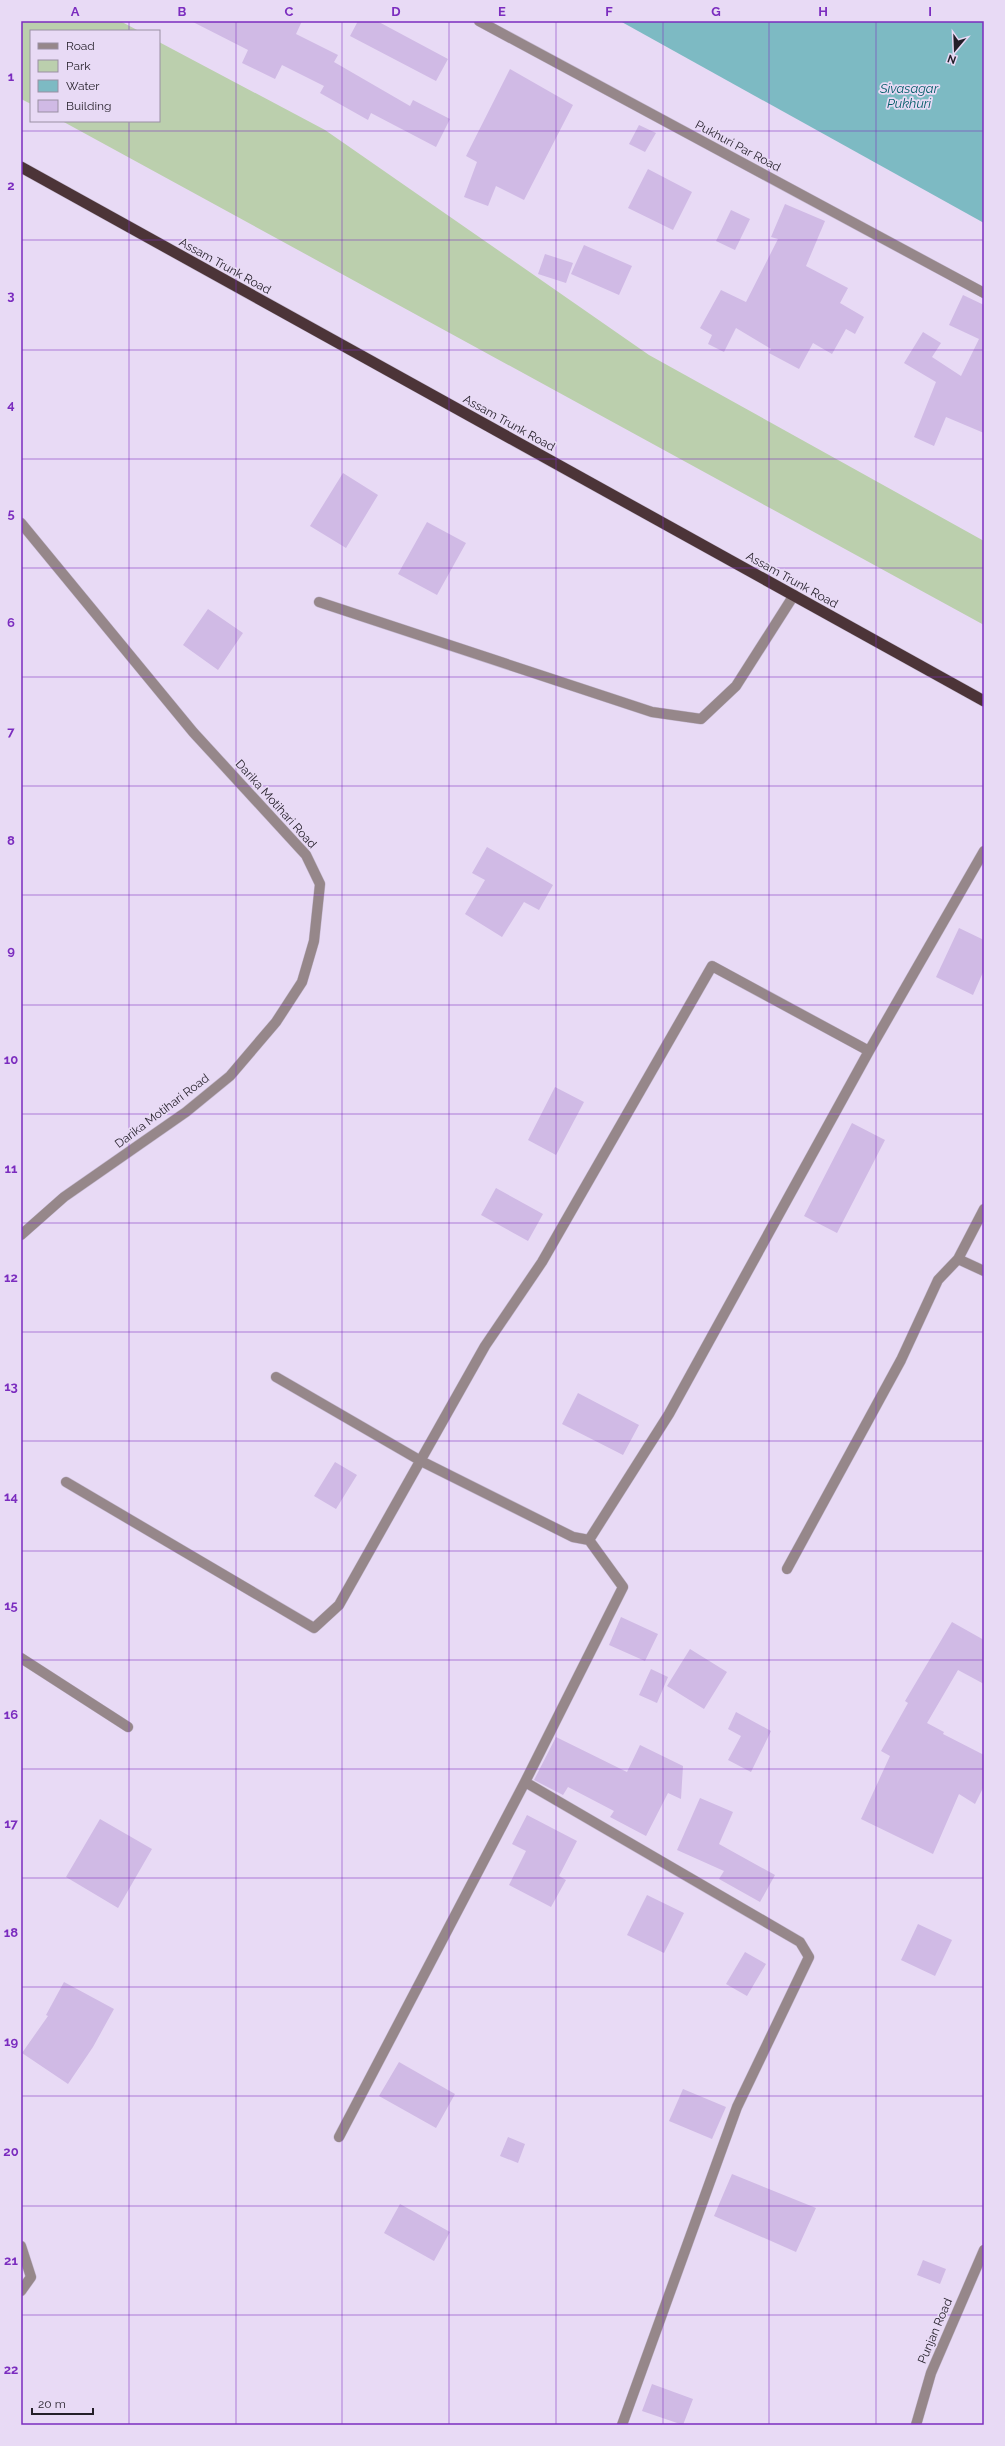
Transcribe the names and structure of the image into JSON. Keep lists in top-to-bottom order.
{
  "streets": {
    "highway": ["Assam Trunk Road"],
    "street": ["Pukhuri Par Road", "Darika Motihari Road", "Punjan Road"]
  },
  "water": ["Sivasagar Pukhuri"],
  "legend": [
    "Road",
    "Park",
    "Water",
    "Building"
  ],
  "scale_bar": "20 m",
  "north": "bottom",
  "grid": {
    "columns": [
      "A",
      "B",
      "C",
      "D",
      "E",
      "F",
      "G",
      "H",
      "I"
    ],
    "rows": [
      "1",
      "2",
      "3",
      "4",
      "5",
      "6",
      "7",
      "8",
      "9",
      "10",
      "11",
      "12",
      "13",
      "14",
      "15",
      "16",
      "17",
      "18",
      "19",
      "20",
      "21",
      "22"
    ]
  }
}
